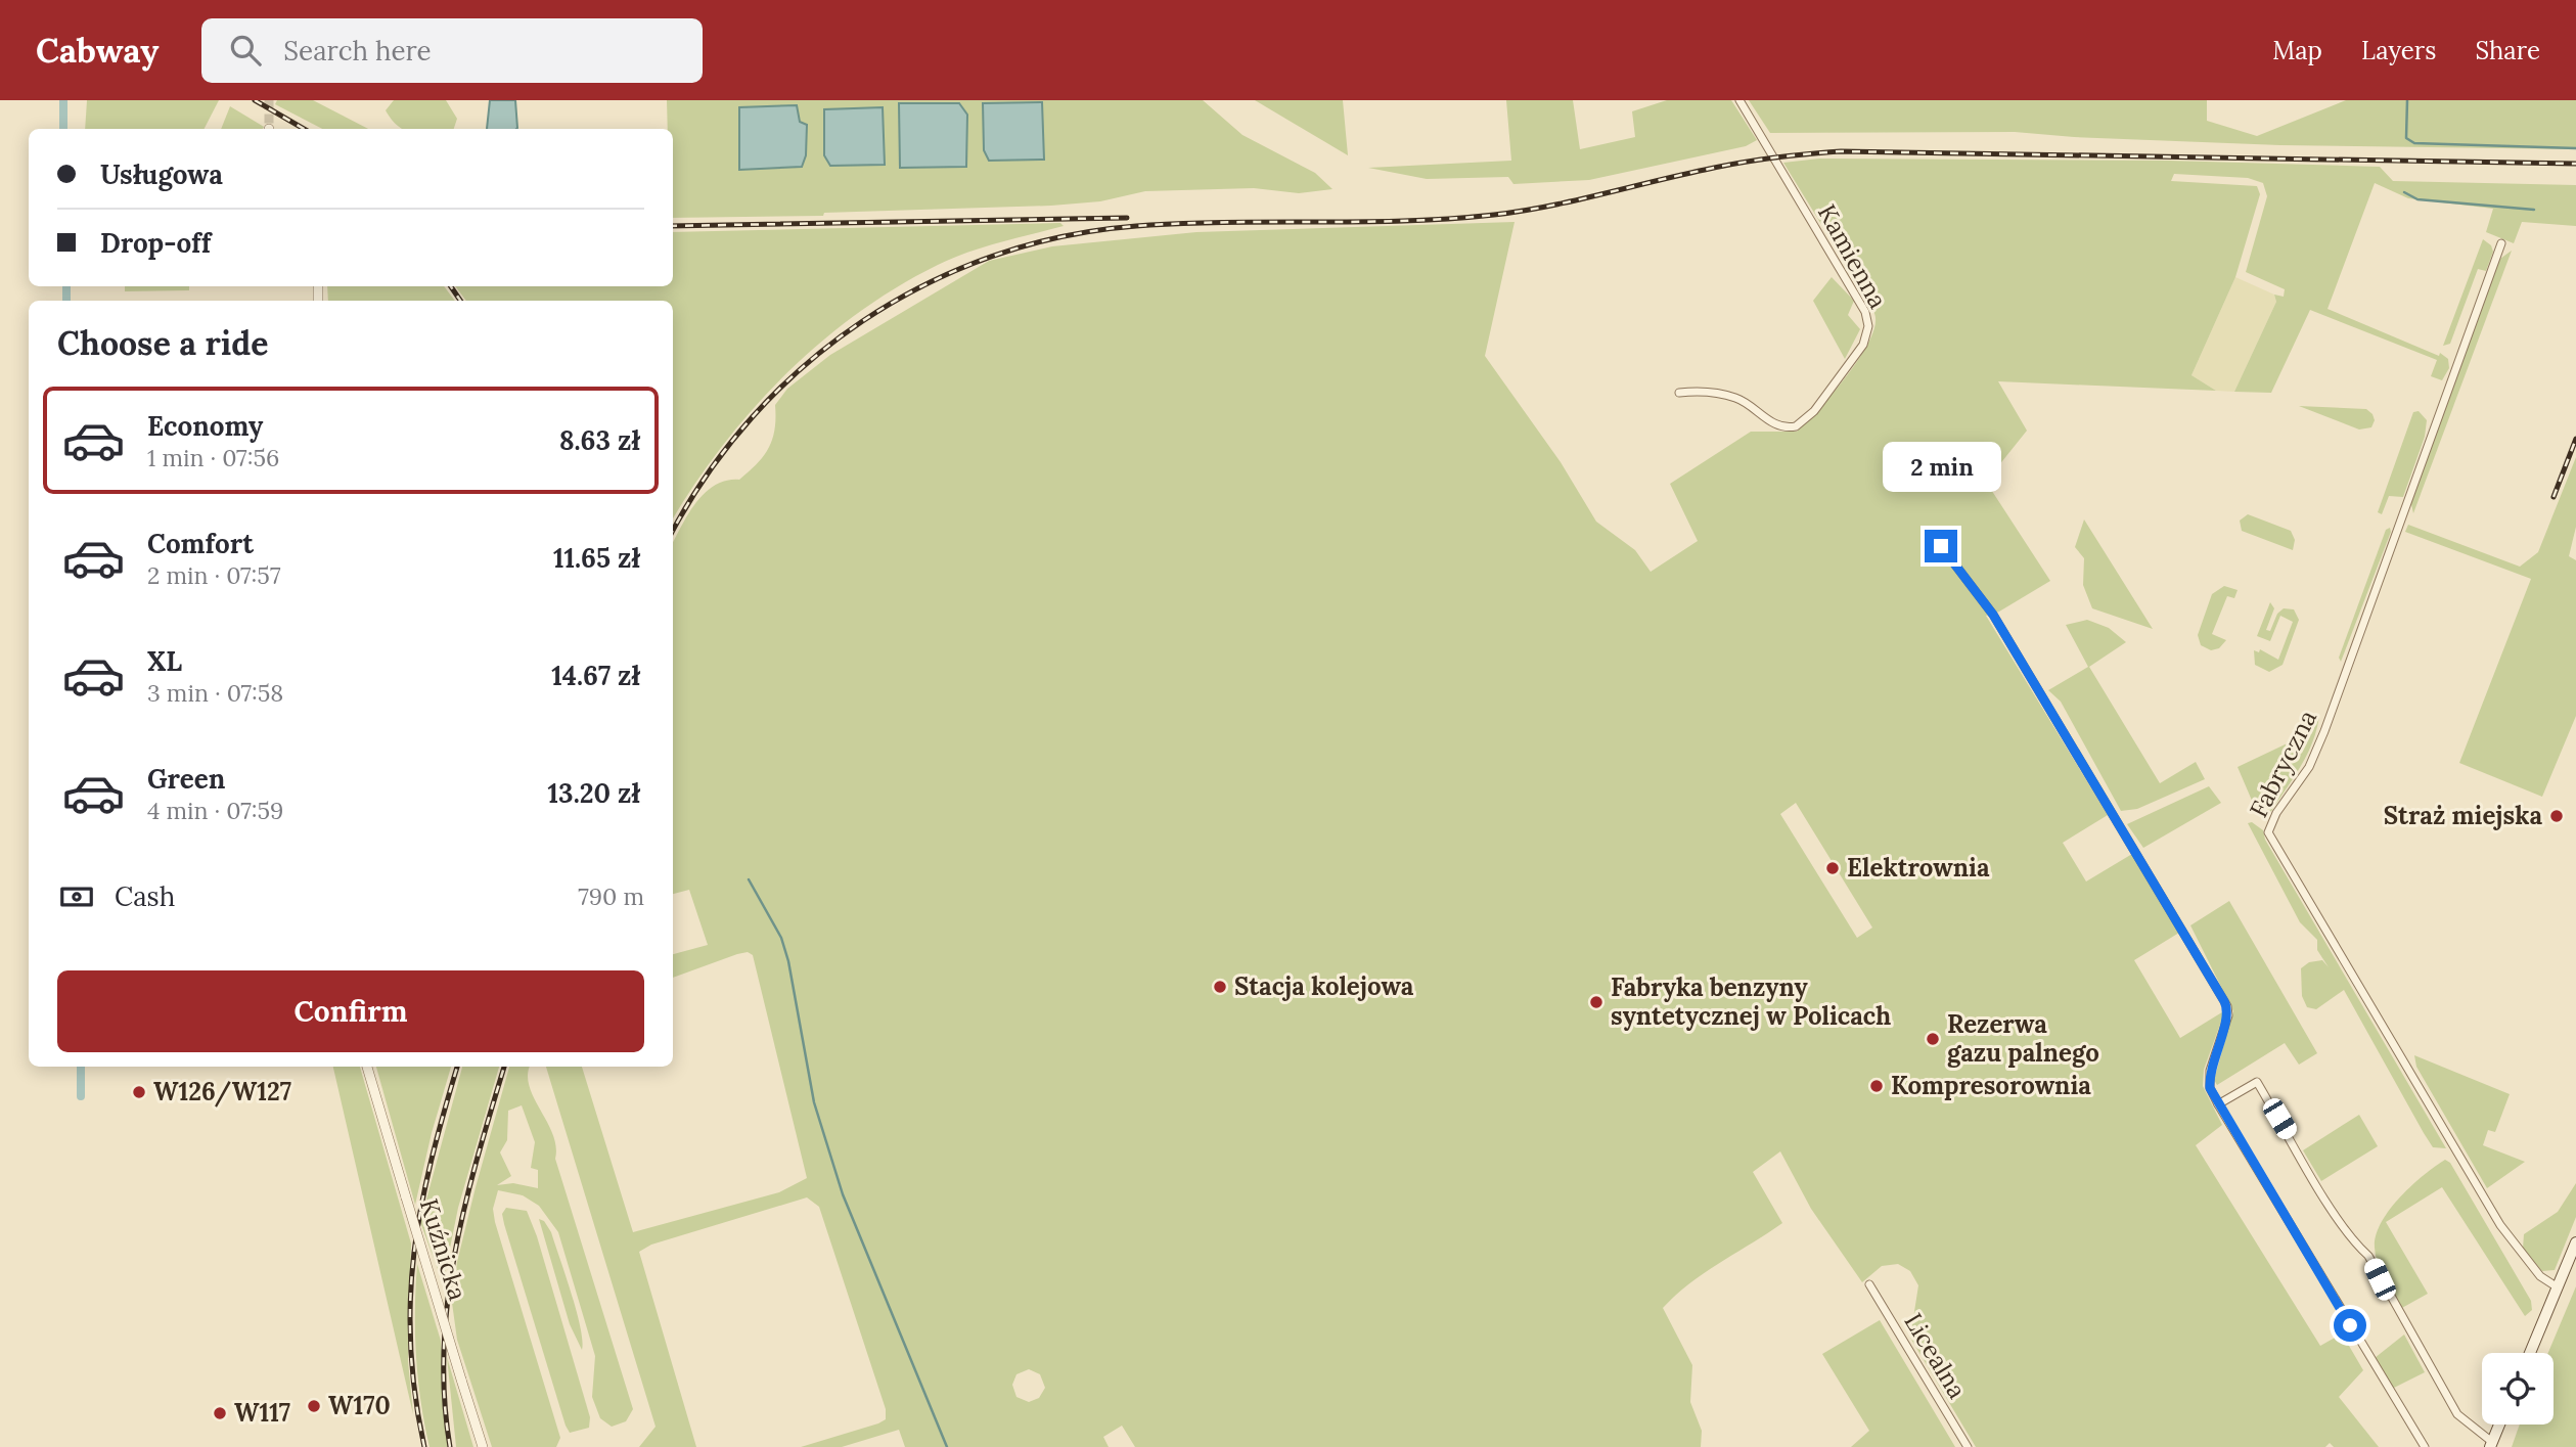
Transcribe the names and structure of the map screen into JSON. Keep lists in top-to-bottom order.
{
  "streets": {
    "street": [
      "Kamienna",
      "Fabryczna",
      "Kuźnicka",
      "Licealna"
    ]
  },
  "places": [
    "Straż miejska",
    "Elektrownia",
    "Stacja kolejowa",
    "Fabryka benzyny syntetycznej w Policach",
    "Rezerwa gazu palnego",
    "Kompresorownia",
    "W126/W127",
    "W170",
    "W117"
  ],
  "page": {
    "header": "Cabway",
    "search": "Search here",
    "nav": ["Map", "Layers", "Share"],
    "banner": ["Usługowa", "Drop-off"],
    "heading": "Choose a ride",
    "list": [
      {
        "name": "Economy",
        "note": "1 min · 07:56",
        "value": "8.63 zł"
      },
      {
        "name": "Comfort",
        "note": "2 min · 07:57",
        "value": "11.65 zł"
      },
      {
        "name": "XL",
        "note": "3 min · 07:58",
        "value": "14.67 zł"
      },
      {
        "name": "Green",
        "note": "4 min · 07:59",
        "value": "13.20 zł"
      }
    ],
    "bubble": "2 min",
    "pay": ["Cash", "790 m"],
    "buttons": "Confirm"
  }
}
